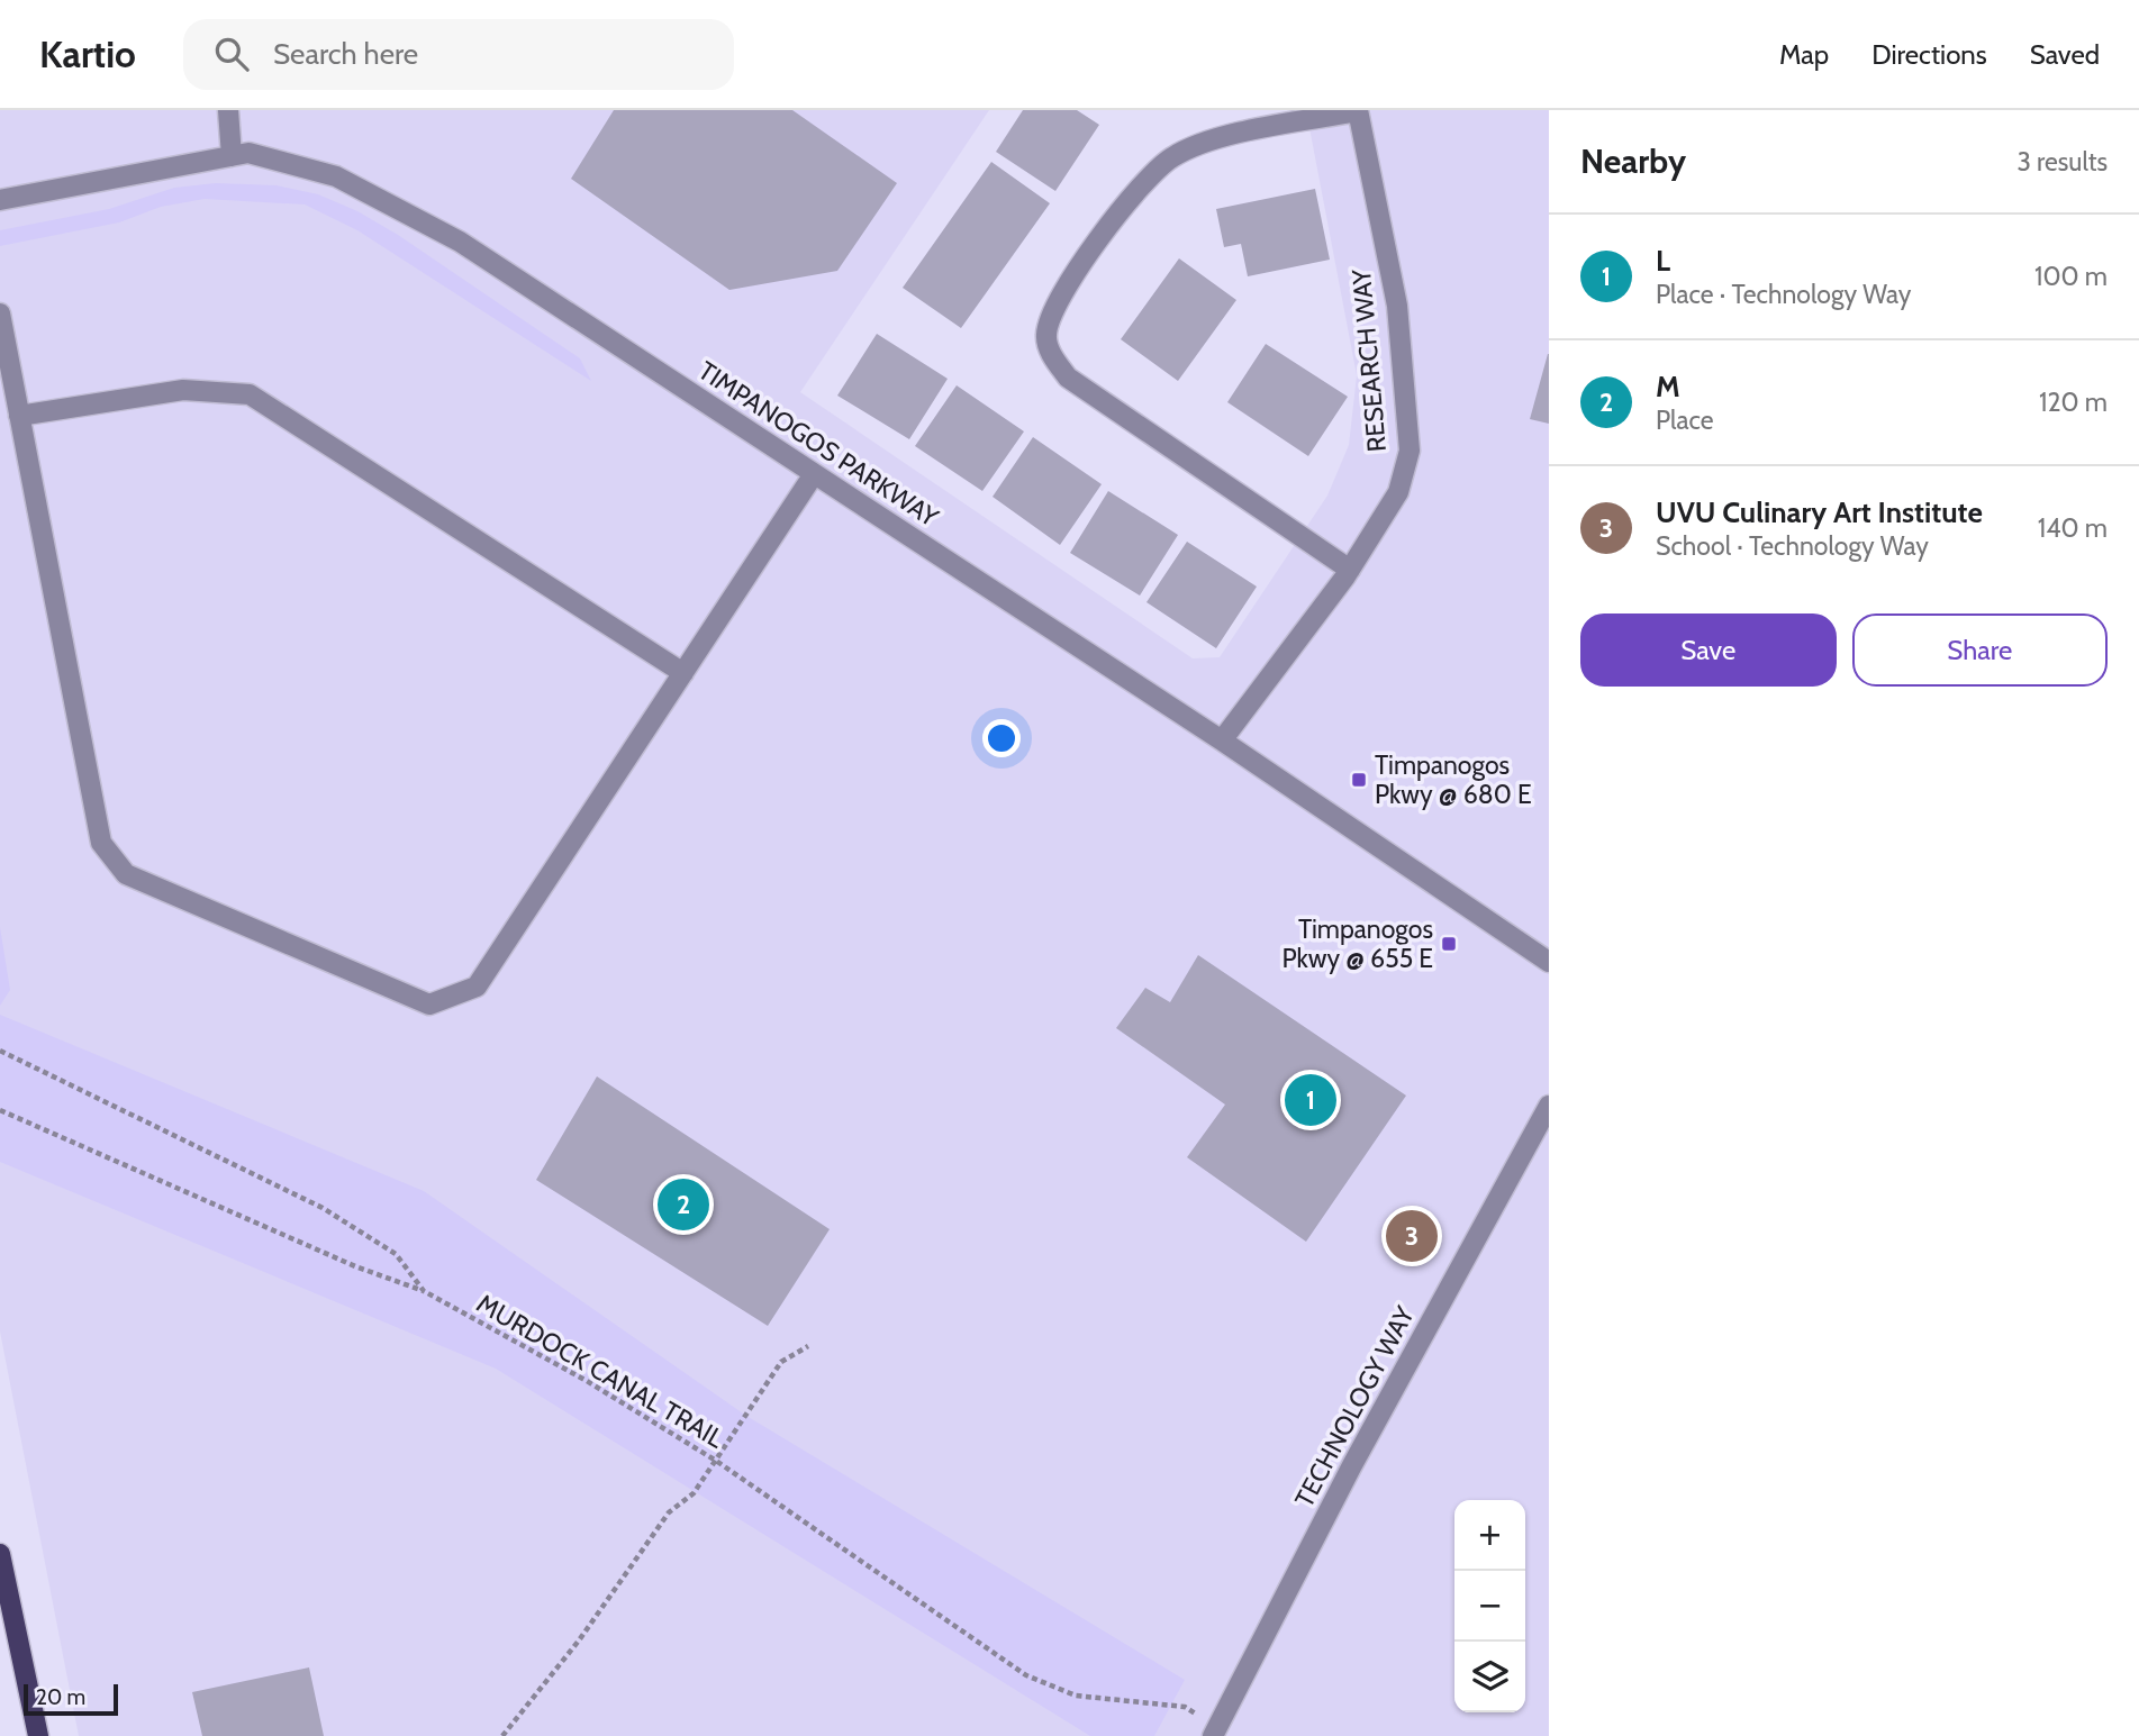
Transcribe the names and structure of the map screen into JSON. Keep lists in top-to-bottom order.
{
  "streets": {
    "street": ["RESEARCH WAY", "TIMPANOGOS PARKWAY", "TECHNOLOGY WAY"],
    "path": ["MURDOCK CANAL TRAIL"]
  },
  "crossings": [
    ["RESEARCH WAY", "TIMPANOGOS PARKWAY"]
  ],
  "places": {
    "transit": ["Timpanogos Pkwy @ 680 E", "Timpanogos Pkwy @ 655 E"]
  },
  "scale_bar": "20 m",
  "page": {
    "header": "Kartio",
    "search": "Search here",
    "nav": ["Map", "Directions", "Saved"],
    "heading": ["Nearby", "3 results"],
    "list": [
      {
        "mark": "1",
        "name": "L",
        "note": "Place · Technology Way",
        "value": "100 m"
      },
      {
        "mark": "2",
        "name": "M",
        "note": "Place",
        "value": "120 m"
      },
      {
        "mark": "3",
        "name": "UVU Culinary Art Institute",
        "note": "School · Technology Way",
        "value": "140 m"
      }
    ],
    "buttons": ["Save", "Share"],
    "pins": ["1", "2", "3"],
    "map_buttons": ["+", "−"],
    "scale": "20 m"
  }
}
